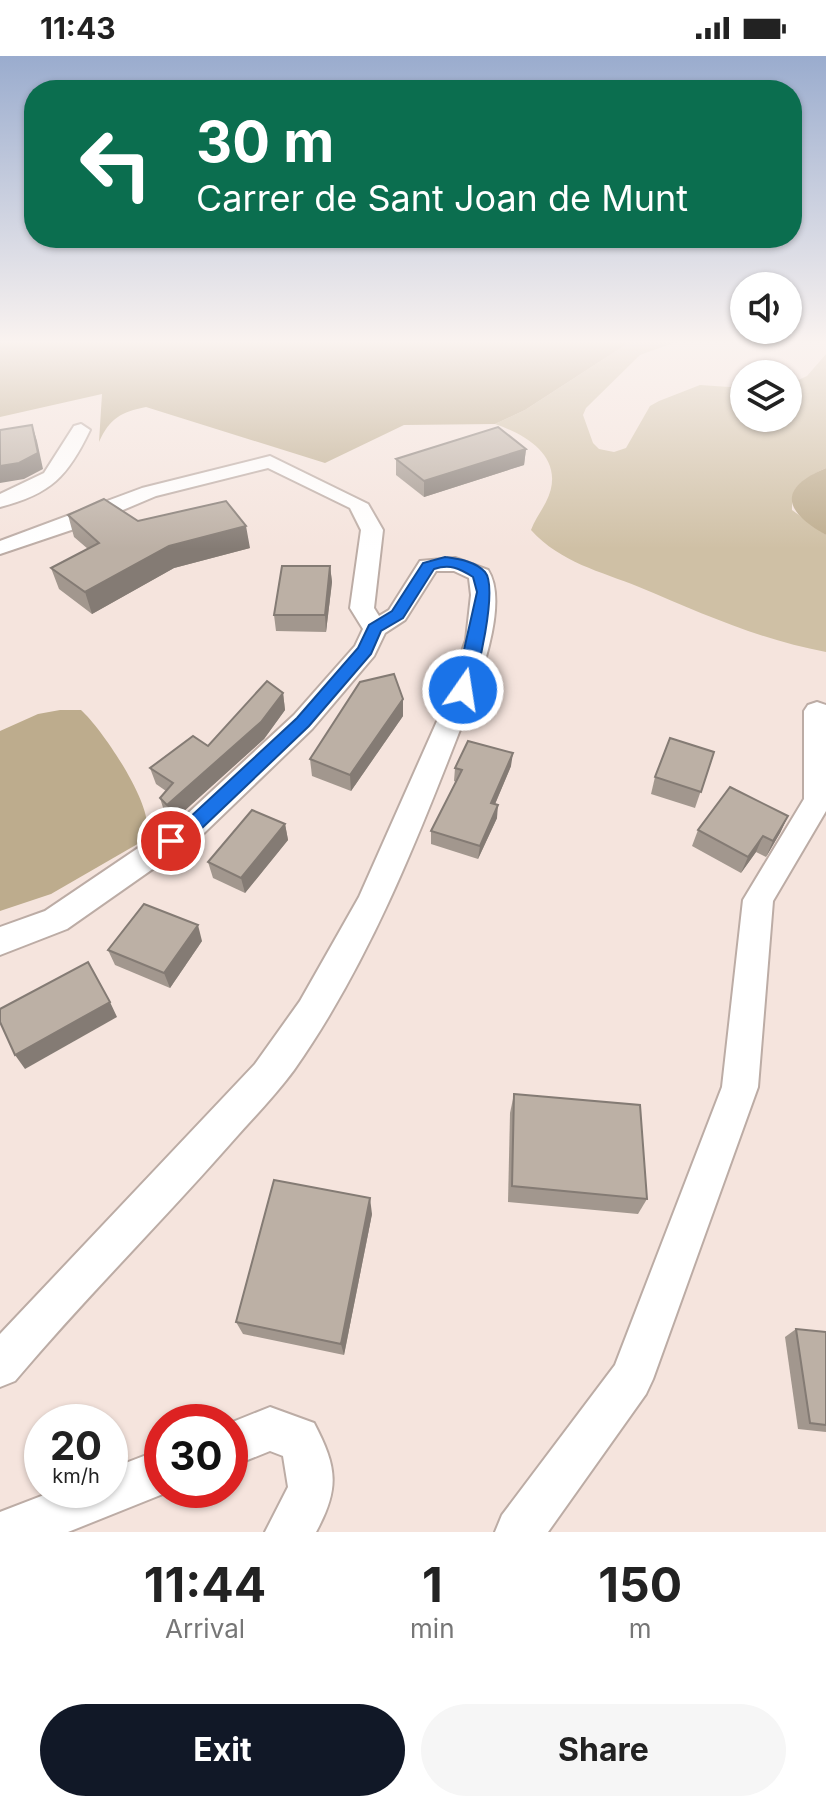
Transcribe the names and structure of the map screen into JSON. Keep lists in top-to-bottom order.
{
  "page": {
    "status": "11:43",
    "turn": ["30 m", "Carrer de Sant Joan de Munt"],
    "speed": "20 km/h",
    "limit": "30",
    "eta": [
      "11:44",
      "Arrival",
      "1",
      "min",
      "150",
      "m"
    ],
    "buttons": ["Exit", "Share"]
  }
}
